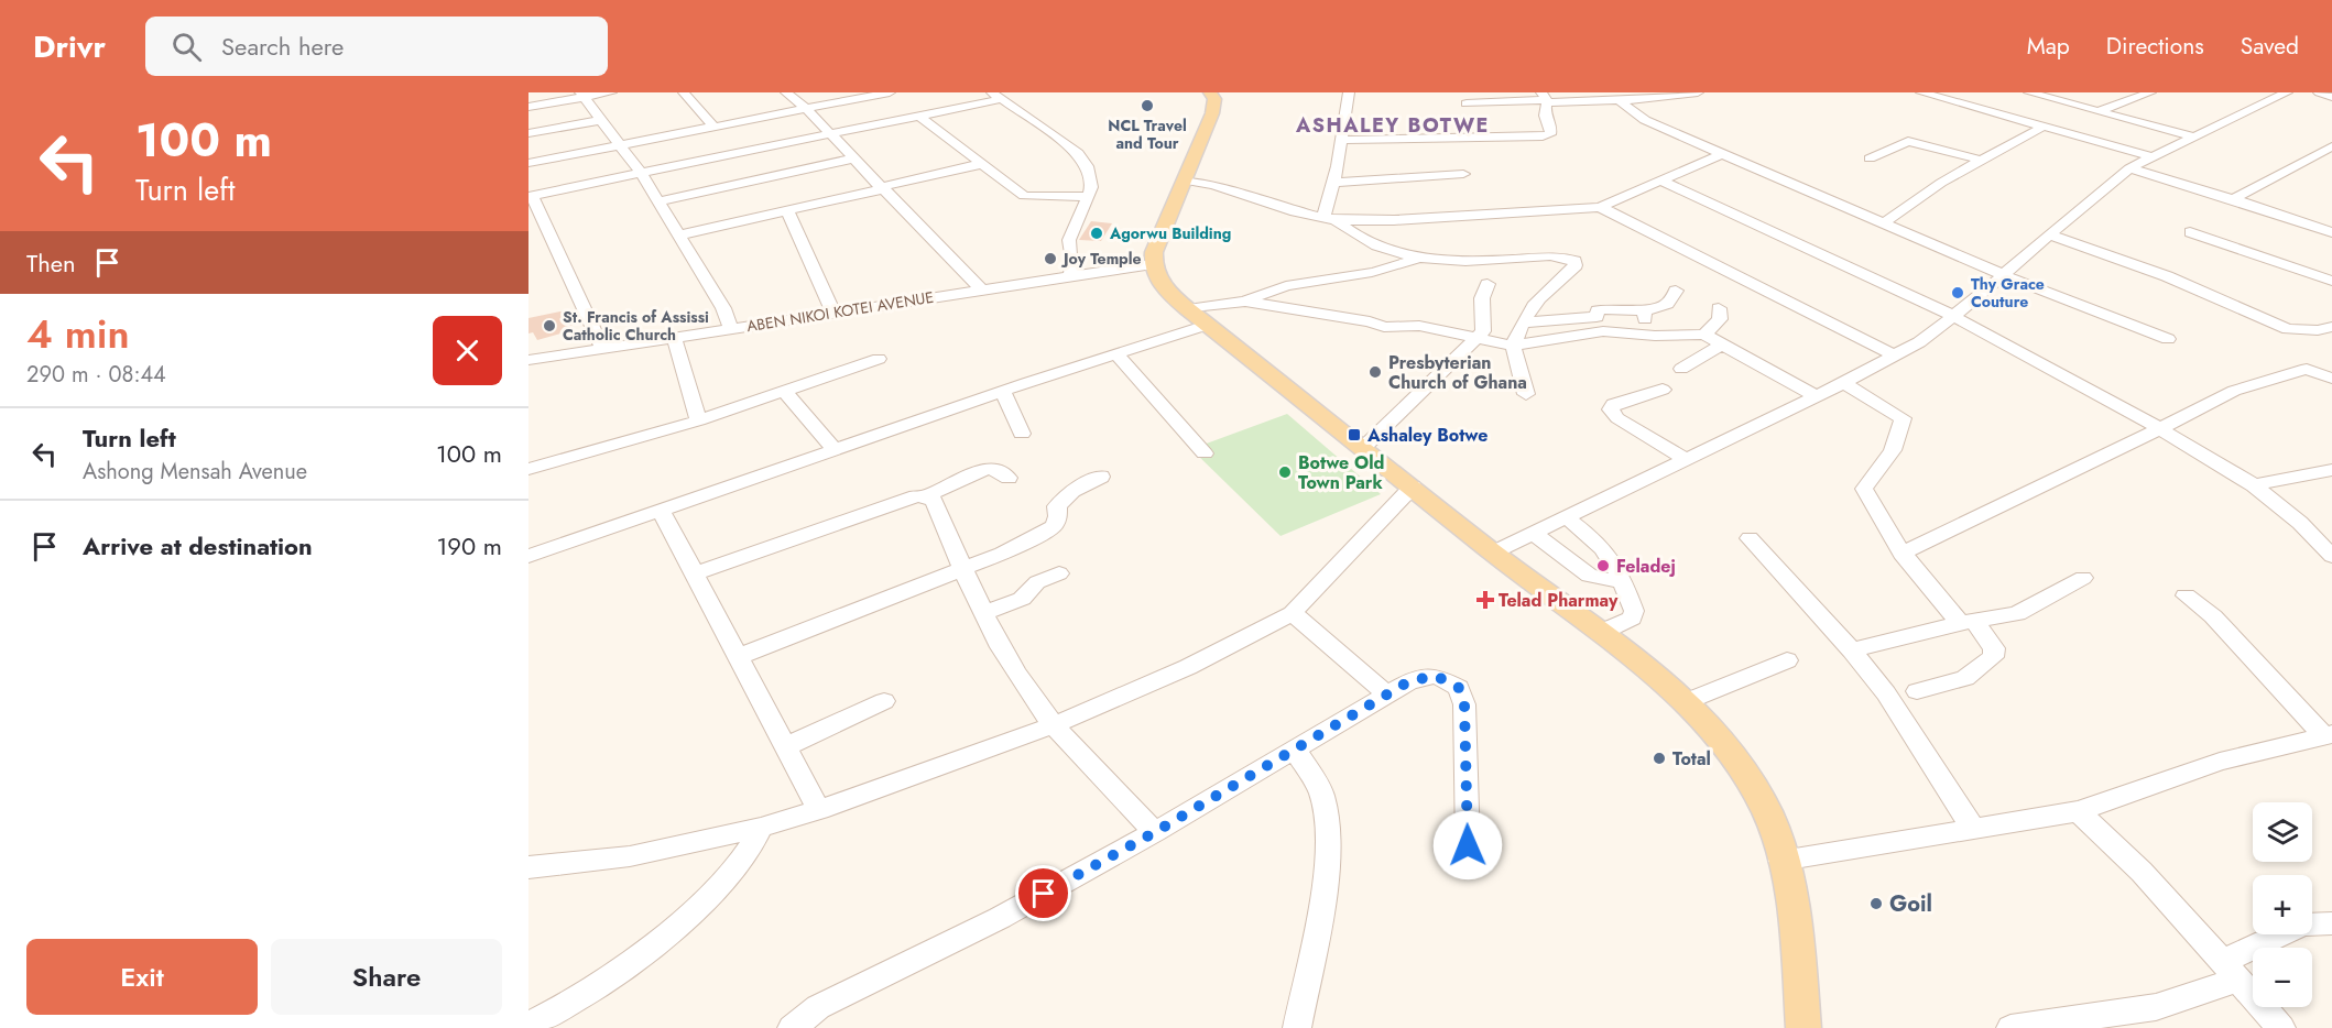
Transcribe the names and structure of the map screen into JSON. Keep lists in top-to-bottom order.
{
  "streets": {
    "street": ["ABEN NIKOI KOTEI AVENUE"]
  },
  "districts": ["ASHALEY BOTWE"],
  "places": {
    "other": [
      "NCL Travel and Tour",
      "Agorwu Building",
      "Joy Temple",
      "Thy Grace Couture",
      "St. Francis of Assissi Catholic Church",
      "Presbyterian Church of Ghana",
      "Botwe Old Town Park",
      "Feladej",
      "Total",
      "Goil"
    ],
    "transit": ["Ashaley Botwe"],
    "health": ["Telad Pharmay"]
  },
  "page": {
    "header": "Drivr",
    "search": "Search here",
    "nav": ["Map", "Directions", "Saved"],
    "turn": ["100 m", "Turn left"],
    "then": "Then",
    "heading": ["4 min", "290 m · 08:44"],
    "list": [
      {
        "name": "Turn left",
        "note": "Ashong Mensah Avenue",
        "value": "100 m"
      },
      {
        "name": "Arrive at destination",
        "value": "190 m"
      }
    ],
    "map_buttons": ["+", "−"],
    "buttons": ["Exit", "Share"]
  }
}
